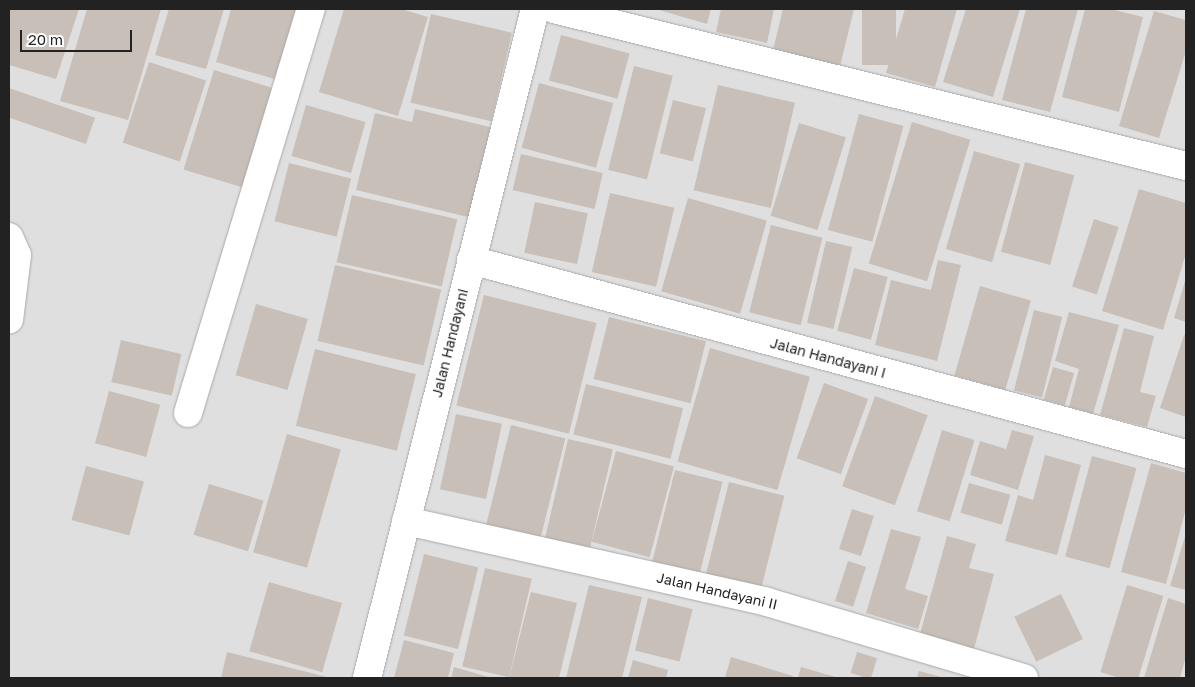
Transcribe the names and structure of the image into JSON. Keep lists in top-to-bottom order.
{
  "streets": {
    "street": ["Jalan Handayani", "Jalan Handayani I", "Jalan Handayani II"]
  },
  "crossings": [
    ["Jalan Handayani", "Jalan Handayani I"],
    ["Jalan Handayani", "Jalan Handayani II"]
  ],
  "scale_bar": "20 m"
}
